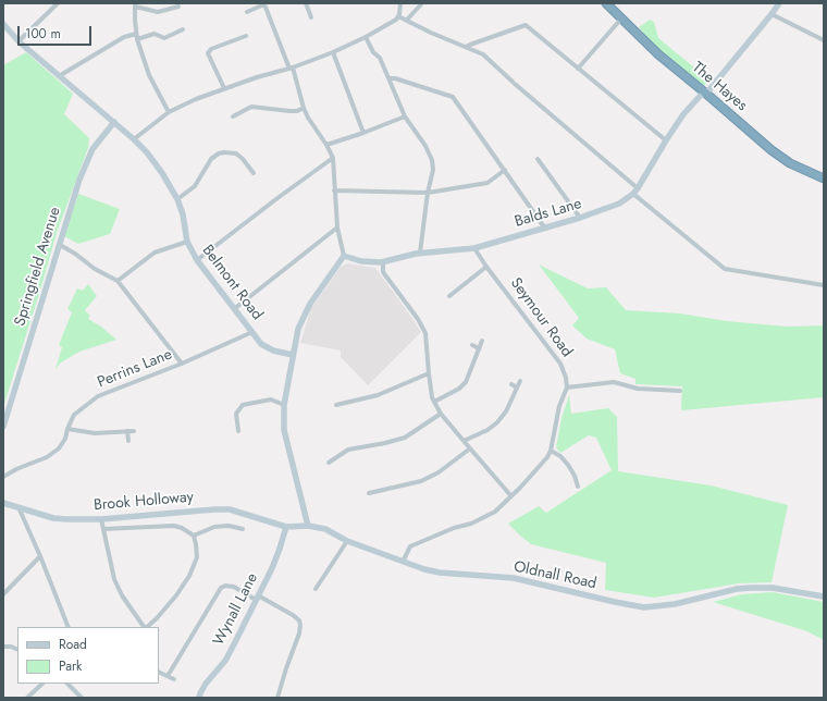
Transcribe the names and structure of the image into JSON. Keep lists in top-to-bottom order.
{
  "streets": {
    "highway": ["The Hayes"],
    "street": [
      "Balds Lane",
      "Springfield Avenue",
      "Belmont Road",
      "Seymour Road",
      "Perrins Lane",
      "Brook Holloway",
      "Oldnall Road",
      "Wynall Lane"
    ]
  },
  "crossings": [
    ["The Hayes", "Balds Lane"],
    ["Balds Lane", "Seymour Road"],
    ["Springfield Avenue", "Belmont Road"],
    ["Belmont Road", "Perrins Lane"],
    ["Brook Holloway", "Oldnall Road"],
    ["Brook Holloway", "Wynall Lane"],
    ["Oldnall Road", "Wynall Lane"]
  ],
  "legend": ["Road", "Park"],
  "scale_bar": "100 m"
}
